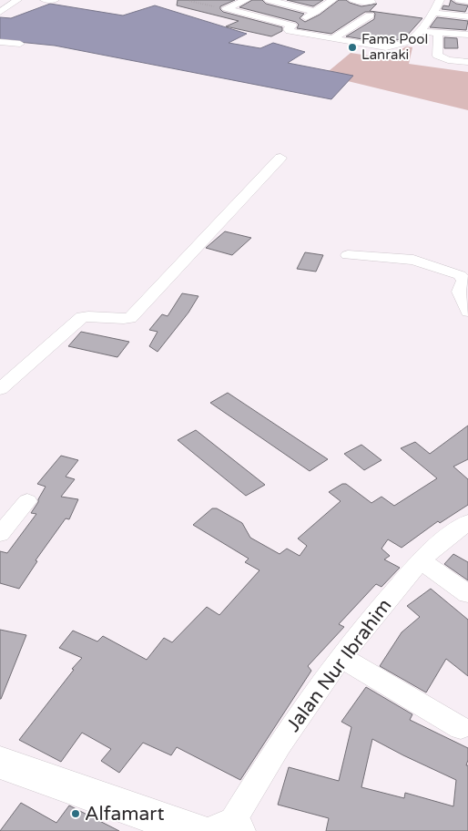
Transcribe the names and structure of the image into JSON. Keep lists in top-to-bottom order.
{
  "streets": {
    "street": ["Jalan Nur Ibrahim"]
  },
  "places": ["Fams Pool Lanraki", "Alfamart"]
}
